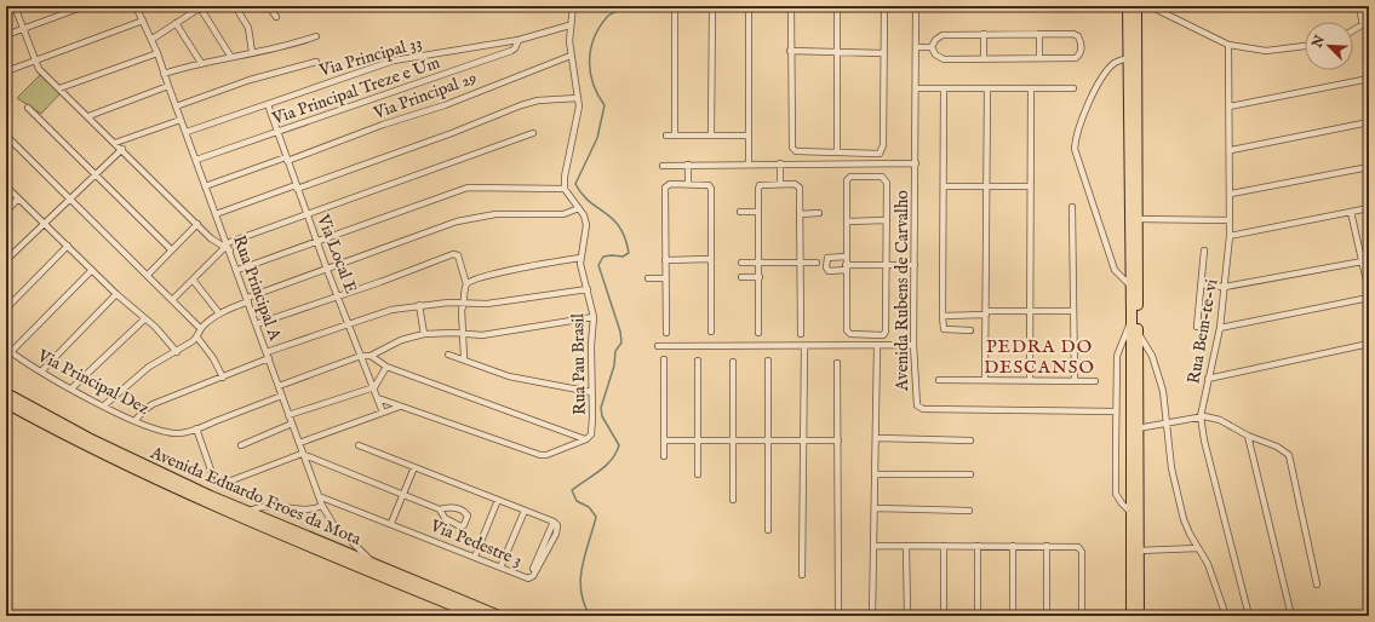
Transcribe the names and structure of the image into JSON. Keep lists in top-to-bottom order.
{
  "streets": {
    "highway": ["Avenida Eduardo Froes da Mota"],
    "street": [
      "Via Principal 33",
      "Via Principal Treze e Um",
      "Via Principal 29",
      "Via Local E",
      "Rua Principal A",
      "Avenida Rubens de Carvalho",
      "Rua Bem-te-vi",
      "Rua Pau Brasil",
      "Via Principal Dez",
      "Via Pedestre 3"
    ]
  },
  "crossings": [
    ["Via Principal 33", "Via Principal Treze e Um"],
    ["Via Principal 33", "Via Local E"],
    ["Via Principal 33", "Rua Principal A"],
    ["Via Principal Treze e Um", "Via Local E"],
    ["Via Principal Treze e Um", "Rua Principal A"],
    ["Via Principal 29", "Via Local E"],
    ["Via Principal 29", "Rua Principal A"],
    ["Rua Principal A", "Via Principal Dez"],
    ["Rua Principal A", "Avenida Eduardo Froes da Mota"],
    ["Rua Principal A", "Via Pedestre 3"]
  ],
  "districts": ["PEDRA DO DESCANSO"],
  "north": "top left"
}
